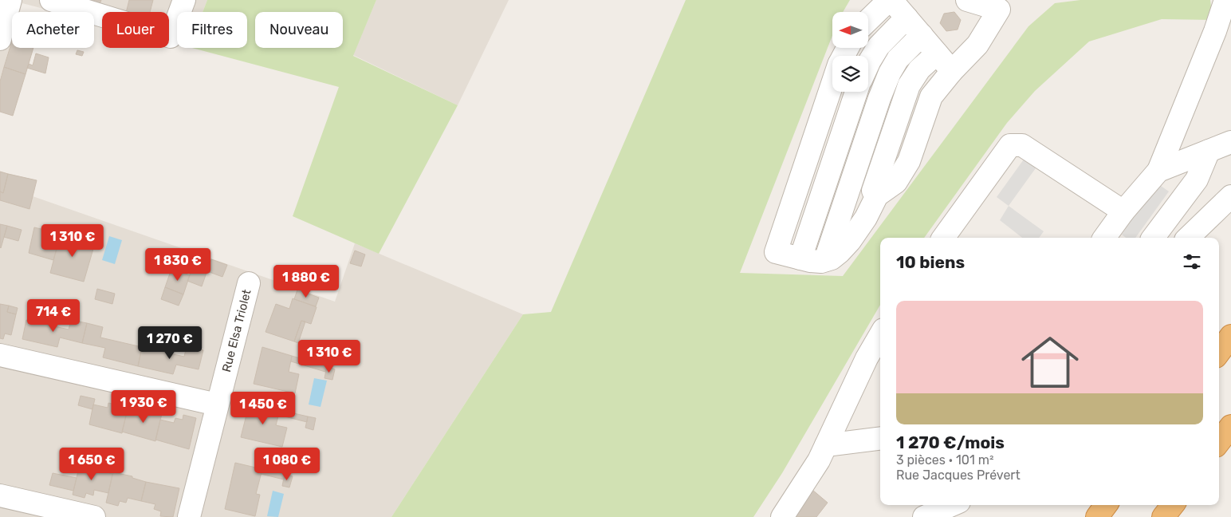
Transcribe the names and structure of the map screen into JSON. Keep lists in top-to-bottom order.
{
  "streets": {
    "street": ["Rue Elsa Triolet"]
  },
  "north": "left",
  "page": {
    "chip": [
      "Acheter",
      "Louer",
      "Filtres",
      "Nouveau"
    ],
    "price": [
      "1 310 €",
      "1 830 €",
      "1 880 €",
      "714 €",
      "1 270 €",
      "1 310 €",
      "1 930 €",
      "1 450 €",
      "1 650 €",
      "1 080 €"
    ],
    "heading": "10 biens",
    "list": [
      {
        "name": "1 270 €/mois",
        "note": "3 pièces · 101 m² · Rue Jacques Prévert"
      }
    ]
  }
}
